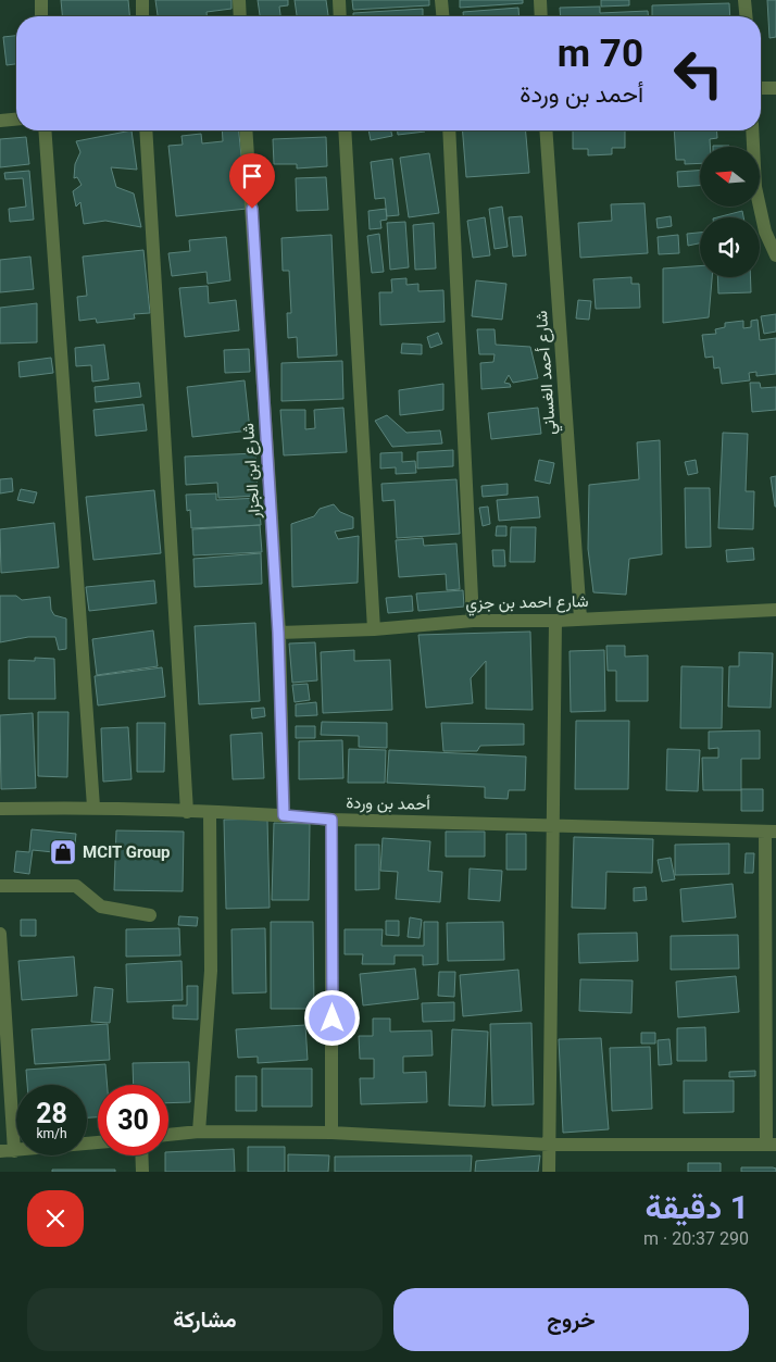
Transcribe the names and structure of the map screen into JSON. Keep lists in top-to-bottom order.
{
  "streets": {
    "street": [
      "شارع أحمد الغساني",
      "شارع ابن الجزار",
      "شارع احمد بن جزي",
      "أحمد بن وردة"
    ]
  },
  "crossings": [
    ["شارع أحمد الغساني", "شارع احمد بن جزي"],
    ["شارع ابن الجزار", "شارع احمد بن جزي"],
    ["شارع ابن الجزار", "أحمد بن وردة"]
  ],
  "places": {
    "shop": ["MCIT Group"]
  },
  "north": "left",
  "page": {
    "turn": ["70 m", "أحمد بن وردة"],
    "speed": "28 km/h",
    "limit": "30",
    "heading": ["1 دقيقة", "290 m · 20:37"],
    "buttons": ["خروج", "مشاركة"]
  }
}
